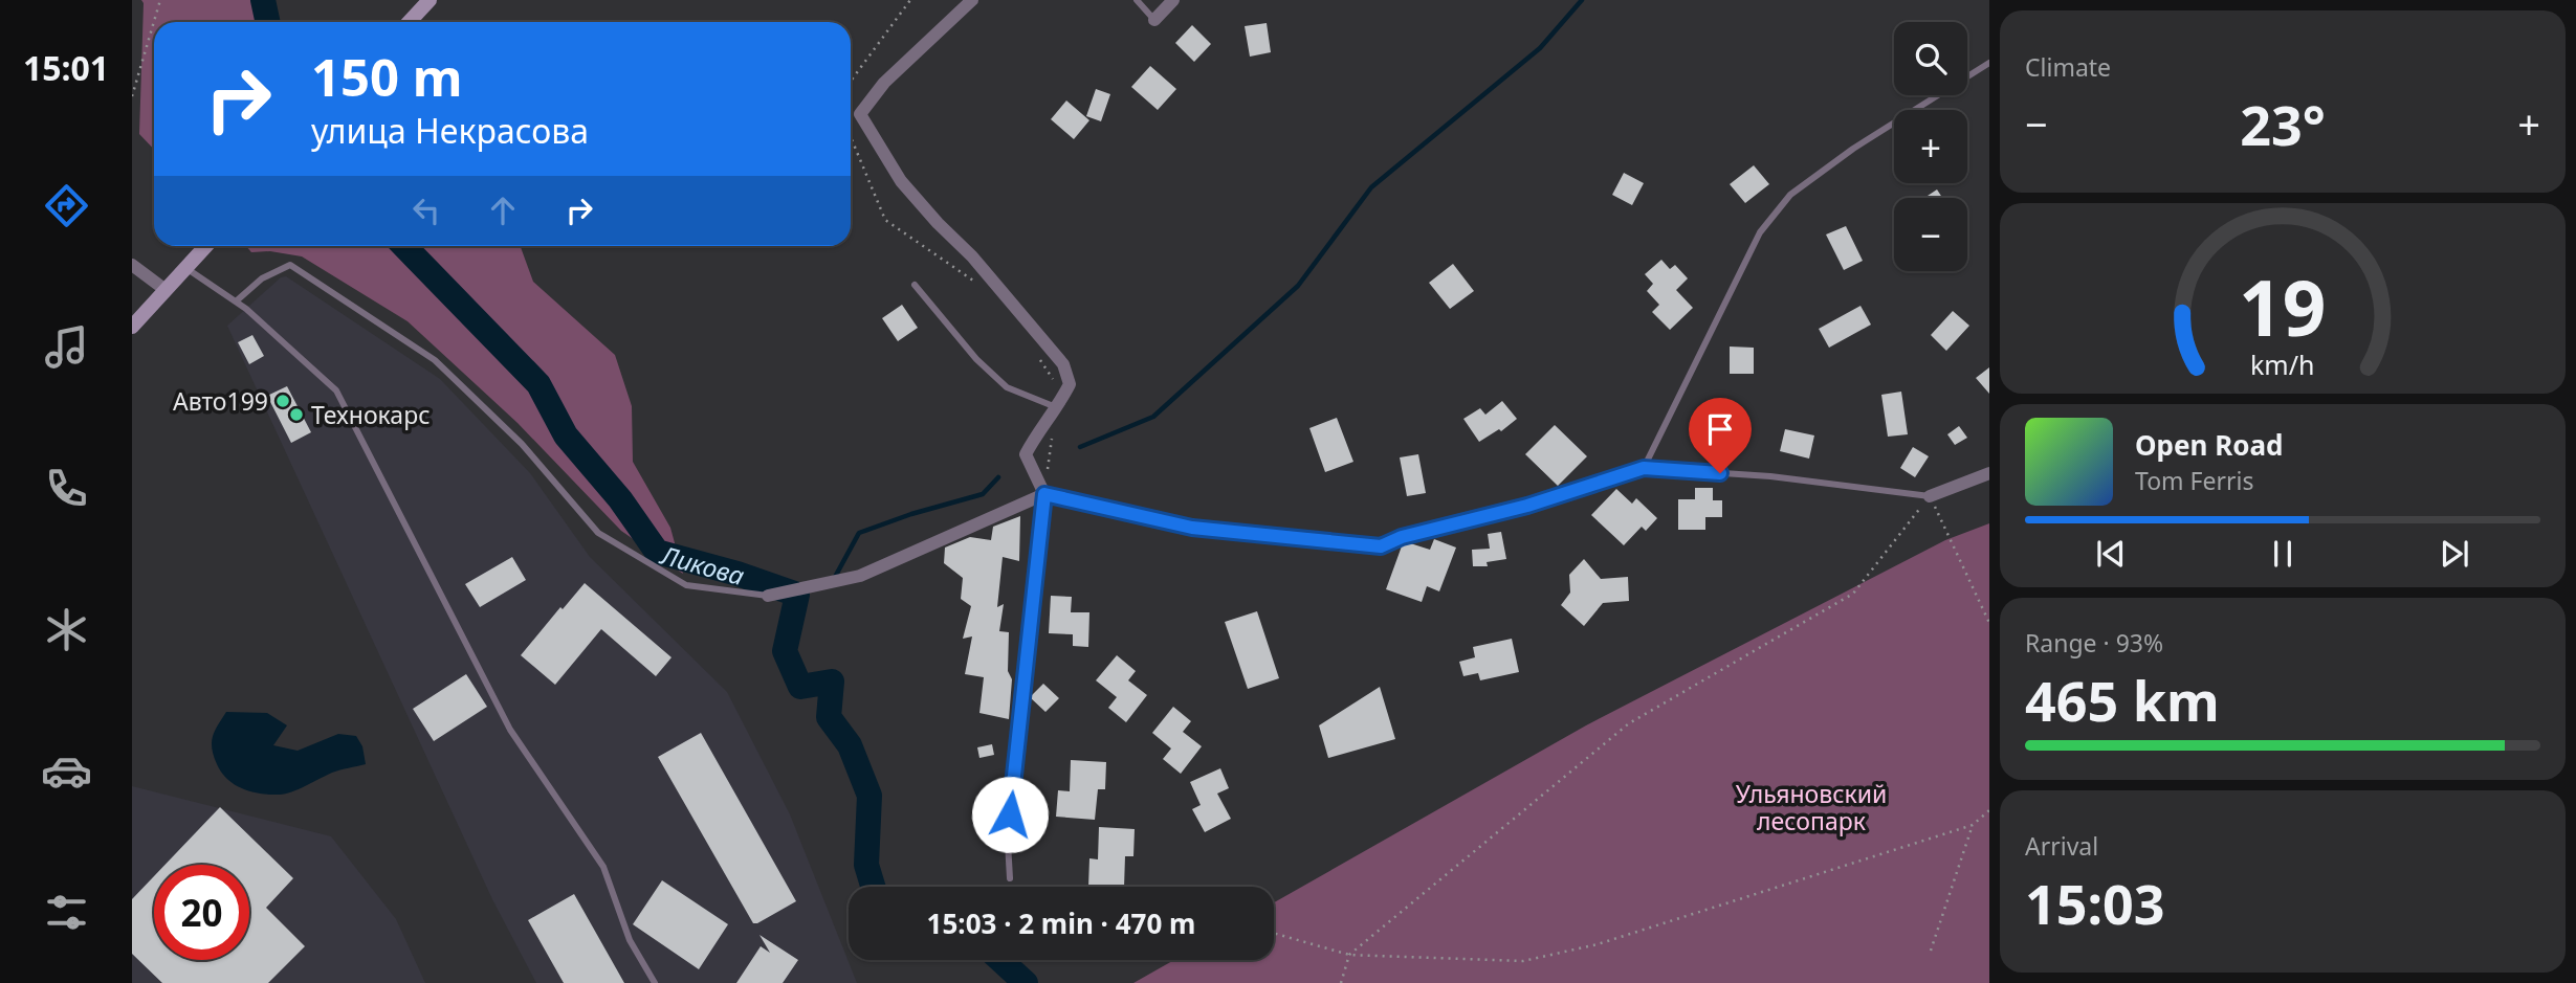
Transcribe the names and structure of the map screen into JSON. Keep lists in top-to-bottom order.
{
  "water": ["Ликова"],
  "parks": ["Ульяновский лесопарк"],
  "places": ["Авто199", "Технокарс"],
  "page": {
    "tabs": "15:01",
    "tile": [
      "Climate",
      ["Range · 93%", "465 km"],
      ["Arrival", "15:03"]
    ],
    "map_buttons": ["+", "−"],
    "turn": ["150 m", "улица Некрасова"],
    "heat": ["−", "23°", "+"],
    "song": ["Open Road", "Tom Ferris"],
    "limit": "20",
    "trip": "15:03 · 2 min · 470 m",
    "gauge": ["19", "km/h"]
  }
}
